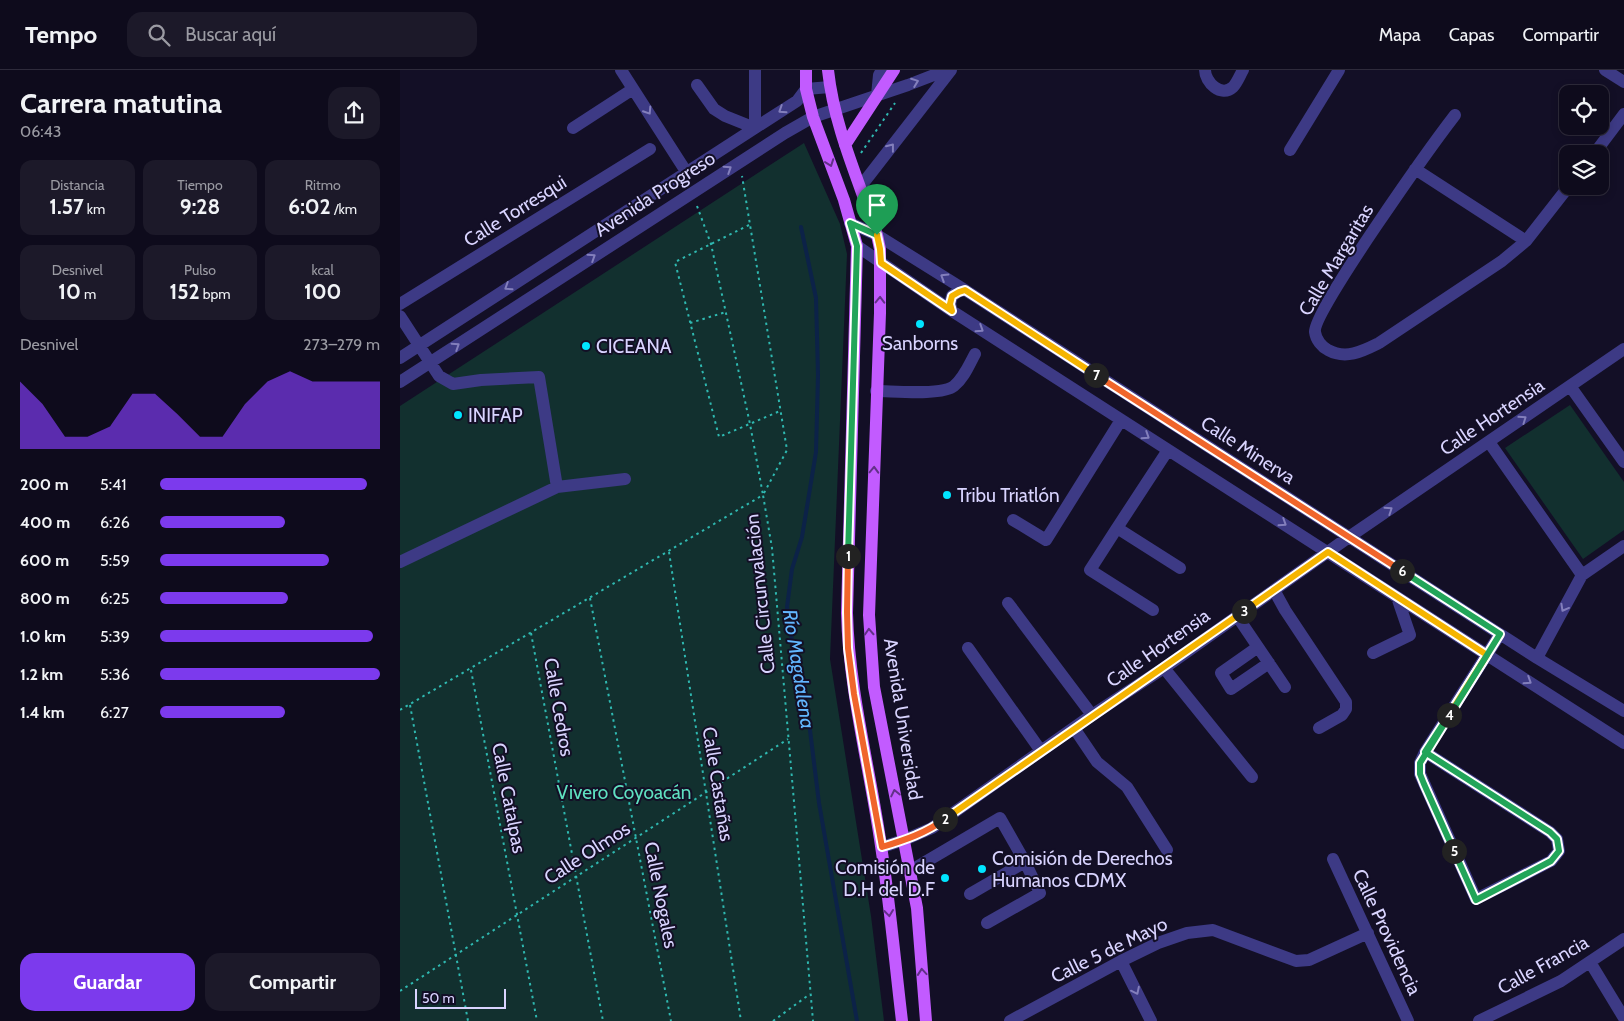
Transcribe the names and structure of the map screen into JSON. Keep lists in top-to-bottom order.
{
  "streets": {
    "main road": ["Avenida Universidad"],
    "street": [
      "Avenida Progreso",
      "Calle Torresqui",
      "Calle Margaritas",
      "Calle Hortensia",
      "Calle Minerva",
      "Calle Providencia",
      "Calle 5 de Mayo",
      "Calle Francia"
    ],
    "path": [
      "Calle Circunvalación",
      "Calle Cedros",
      "Calle Castañas",
      "Calle Catalpas",
      "Calle Olmos",
      "Calle Nogales"
    ]
  },
  "crossings": [
    ["Avenida Progreso", "Avenida Universidad"],
    ["Calle Hortensia", "Calle Minerva"],
    ["Calle Hortensia", "Avenida Universidad"],
    ["Calle Minerva", "Avenida Universidad"],
    ["Calle Circunvalación", "Calle Cedros"],
    ["Calle Circunvalación", "Calle Castañas"],
    ["Calle Circunvalación", "Calle Catalpas"],
    ["Calle Circunvalación", "Calle Olmos"],
    ["Calle Circunvalación", "Calle Nogales"],
    ["Calle Cedros", "Calle Olmos"],
    ["Calle Castañas", "Calle Olmos"],
    ["Calle Catalpas", "Calle Olmos"],
    ["Calle Olmos", "Calle Nogales"],
    ["Calle Providencia", "Calle 5 de Mayo"]
  ],
  "water": ["Río Magdalena"],
  "parks": ["Vivero Coyoacán"],
  "places": [
    "Sanborns",
    "CICEANA",
    "INIFAP",
    "Tribu Triatlón",
    "Comisión de Derechos Humanos CDMX",
    "Comisión de D.H del D.F"
  ],
  "scale_bar": "50 m",
  "page": {
    "header": "Tempo",
    "search": "Buscar aquí",
    "nav": ["Mapa", "Capas", "Compartir"],
    "heading": ["Carrera matutina", "06:43"],
    "stats": [
      ["Distancia", "1.57 km"],
      ["Tiempo", "9:28"],
      ["Ritmo", "6:02 /km"],
      ["Desnivel", "10 m"],
      ["Pulso", "152 bpm"],
      ["kcal", "100"]
    ],
    "chart": ["Desnivel", "273–279 m"],
    "pins": [
      "7",
      "1",
      "6",
      "3",
      "4",
      "2",
      "5"
    ],
    "list": [
      {
        "name": "200 m",
        "note": "5:41"
      },
      {
        "name": "400 m",
        "note": "6:26"
      },
      {
        "name": "600 m",
        "note": "5:59"
      },
      {
        "name": "800 m",
        "note": "6:25"
      },
      {
        "name": "1.0 km",
        "note": "5:39"
      },
      {
        "name": "1.2 km",
        "note": "5:36"
      },
      {
        "name": "1.4 km",
        "note": "6:27"
      }
    ],
    "buttons": ["Guardar", "Compartir"],
    "scale": "50 m"
  }
}
